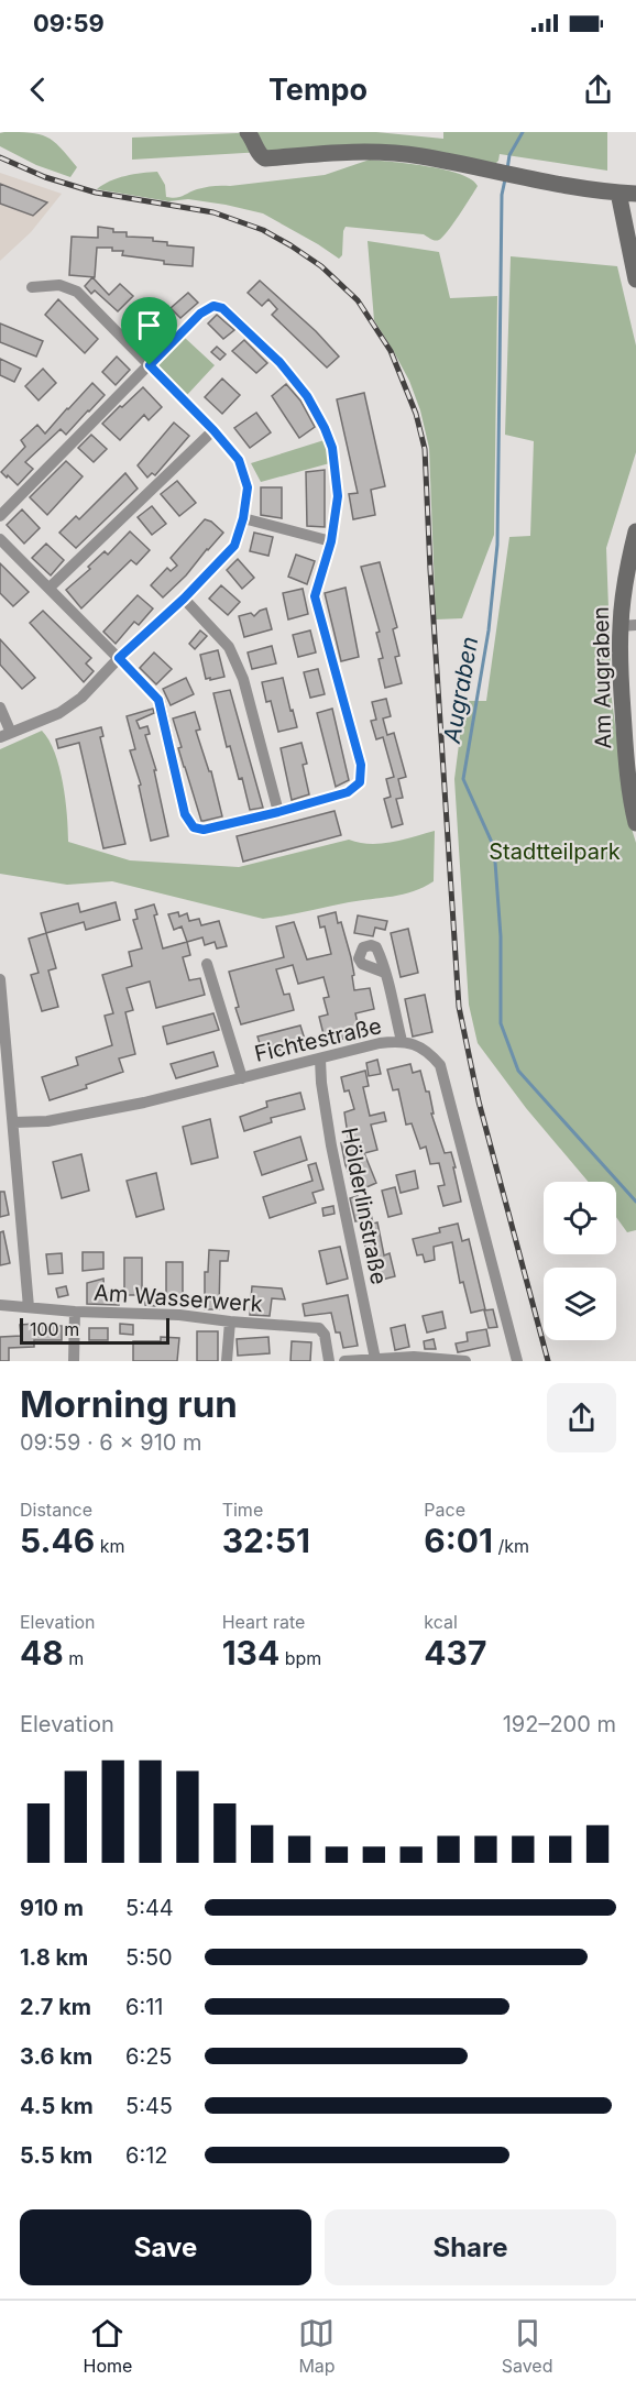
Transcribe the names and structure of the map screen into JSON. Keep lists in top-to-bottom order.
{
  "streets": {
    "main road": ["Am Augraben"],
    "street": ["Fichtestraße", "Hölderlinstraße", "Am Wasserwerk"]
  },
  "crossings": [
    ["Fichtestraße", "Hölderlinstraße"]
  ],
  "water": ["Augraben"],
  "parks": ["Stadtteilpark"],
  "scale_bar": "100 m",
  "page": {
    "status": "09:59",
    "header": "Tempo",
    "scale": "100 m",
    "heading": ["Morning run", "09:59 · 6 × 910 m"],
    "stats": [
      ["Distance", "5.46 km"],
      ["Time", "32:51"],
      ["Pace", "6:01 /km"],
      ["Elevation", "48 m"],
      ["Heart rate", "134 bpm"],
      ["kcal", "437"]
    ],
    "chart": ["Elevation", "192–200 m"],
    "list": [
      {
        "name": "910 m",
        "note": "5:44"
      },
      {
        "name": "1.8 km",
        "note": "5:50"
      },
      {
        "name": "2.7 km",
        "note": "6:11"
      },
      {
        "name": "3.6 km",
        "note": "6:25"
      },
      {
        "name": "4.5 km",
        "note": "5:45"
      },
      {
        "name": "5.5 km",
        "note": "6:12"
      }
    ],
    "buttons": ["Save", "Share"],
    "tabs": ["Home", "Map", "Saved"]
  }
}
